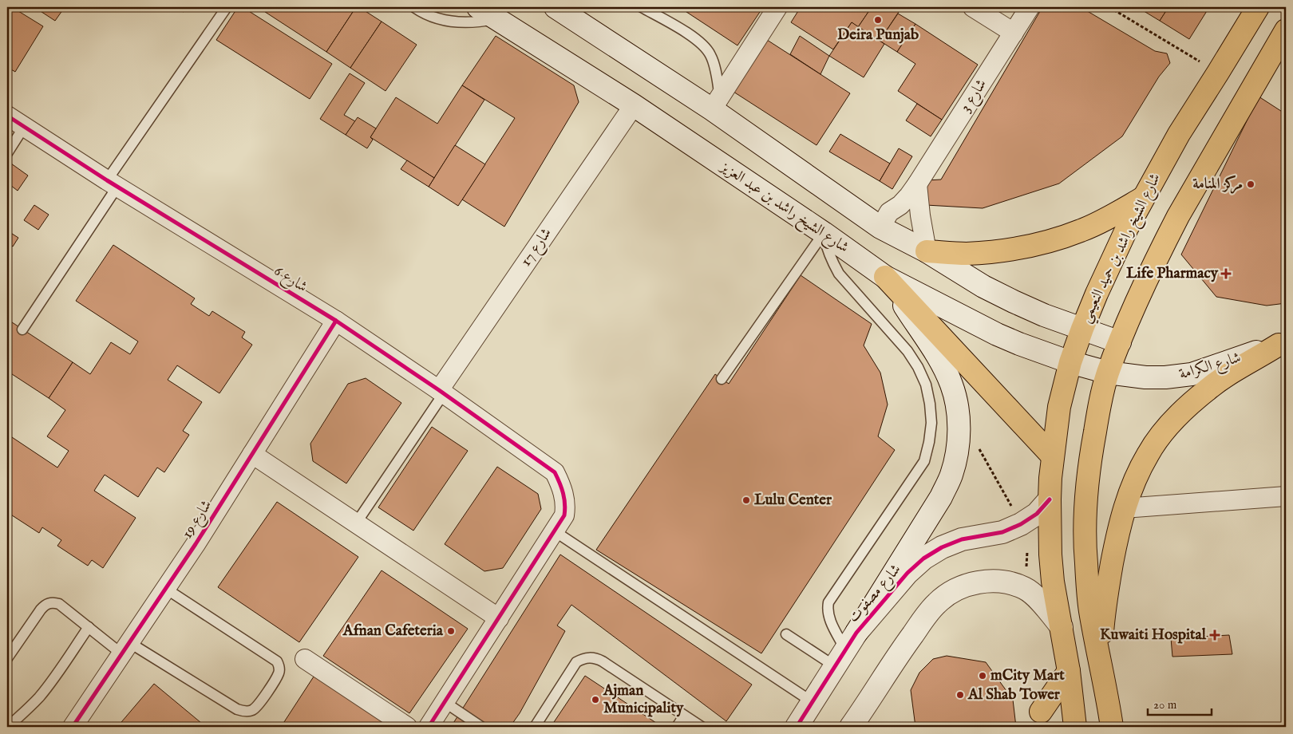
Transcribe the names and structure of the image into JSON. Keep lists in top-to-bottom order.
{
  "streets": {
    "main road": [
      "شارع الشيخ راشد بن عبد العزيز",
      "شارع الشيخ راشد بن حميد النعيمي",
      "شارع الكرامة",
      "شارع مصفوت"
    ],
    "street": [
      "شارع 3",
      "شارع 17",
      "شارع 6",
      "شارع 19"
    ]
  },
  "crossings": [
    ["شارع الشيخ راشد بن عبد العزيز", "شارع 17"],
    ["شارع الشيخ راشد بن عبد العزيز", "شارع الشيخ راشد بن حميد النعيمي"],
    ["شارع الشيخ راشد بن عبد العزيز", "شارع الكرامة"],
    ["شارع 17", "شارع 6"],
    ["شارع الشيخ راشد بن حميد النعيمي", "شارع مصفوت"],
    ["شارع 6", "شارع 19"]
  ],
  "places": {
    "other": [
      "Deira Punjab",
      "مركز المنامة",
      "Lulu Center",
      "Afnan Cafeteria",
      "mCity Mart",
      "Al Shab Tower",
      "Ajman Municipality"
    ],
    "health": ["Life Pharmacy", "Kuwaiti Hospital"]
  },
  "scale_bar": "20 m"
}
